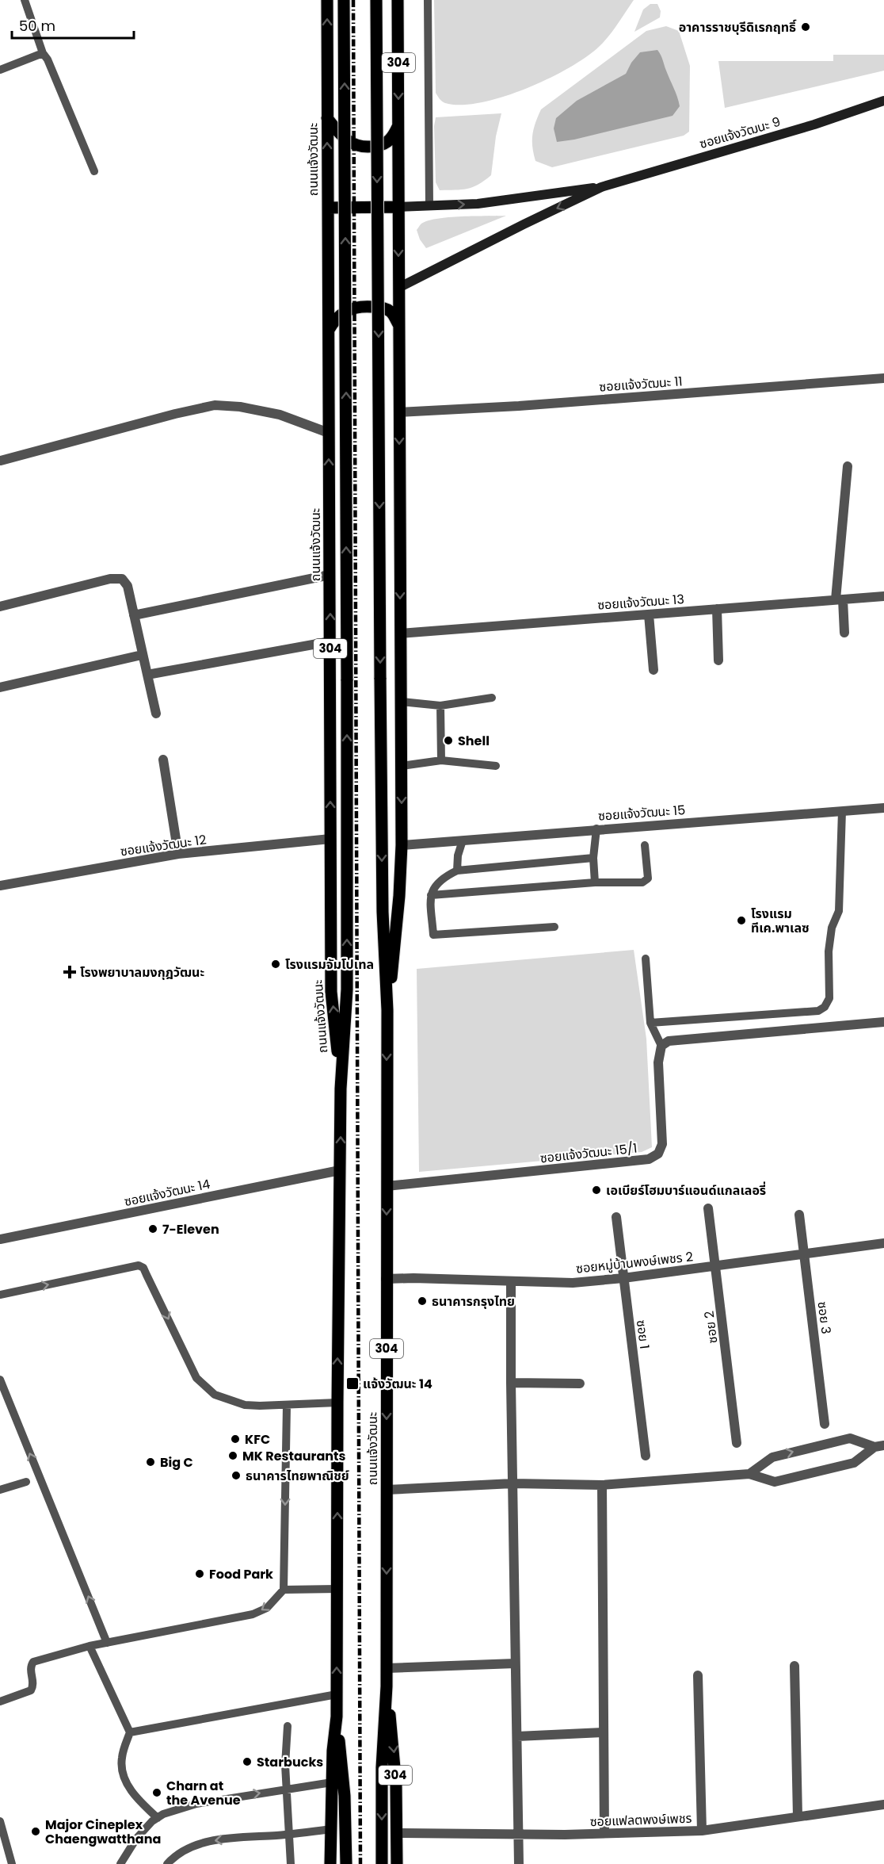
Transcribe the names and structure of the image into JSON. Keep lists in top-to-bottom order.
{
  "streets": {
    "main road": ["304", "ถนนแจ้งวัฒนะ"],
    "street": [
      "ซอยแจ้งวัฒนะ 9",
      "ซอยแจ้งวัฒนะ 11",
      "ซอยแจ้งวัฒนะ 13",
      "ซอยแจ้งวัฒนะ 15",
      "ซอยแจ้งวัฒนะ 12",
      "ซอยแจ้งวัฒนะ 15/1",
      "ซอยแจ้งวัฒนะ 14",
      "ซอยหมู่บ้านพงษ์เพชร 2",
      "ซอย 3",
      "ซอย 2",
      "ซอย 1",
      "ซอยแฟลตพงษ์เพชร"
    ]
  },
  "crossings": [
    ["ซอยแจ้งวัฒนะ 9", "ถนนแจ้งวัฒนะ"],
    ["ถนนแจ้งวัฒนะ", "ซอยแจ้งวัฒนะ 11"],
    ["ถนนแจ้งวัฒนะ", "ซอยแจ้งวัฒนะ 13"],
    ["ถนนแจ้งวัฒนะ", "ซอยแจ้งวัฒนะ 15"],
    ["ถนนแจ้งวัฒนะ", "ซอยแจ้งวัฒนะ 12"],
    ["ถนนแจ้งวัฒนะ", "ซอยแจ้งวัฒนะ 15/1"],
    ["ถนนแจ้งวัฒนะ", "ซอยแจ้งวัฒนะ 14"],
    ["ถนนแจ้งวัฒนะ", "ซอยหมู่บ้านพงษ์เพชร 2"],
    ["ถนนแจ้งวัฒนะ", "ซอยแฟลตพงษ์เพชร"],
    ["ซอยหมู่บ้านพงษ์เพชร 2", "ซอย 3"],
    ["ซอยหมู่บ้านพงษ์เพชร 2", "ซอย 2"],
    ["ซอยหมู่บ้านพงษ์เพชร 2", "ซอย 1"]
  ],
  "places": {
    "other": [
      "อาคารราชบุรีดิเรกฤทธิ์",
      "Shell",
      "โรงแรม ทีเค.พาเลซ",
      "โรงแรมจัมโปเทล",
      "เอเบียร์โฮมบาร์แอนด์แกลเลอรี่",
      "7-Eleven",
      "ธนาคารกรุงไทย",
      "KFC",
      "MK Restaurants",
      "Big C",
      "ธนาคารไทยพาณิชย์",
      "Food Park",
      "Starbucks",
      "Charn at the Avenue",
      "Major Cineplex Chaengwatthana"
    ],
    "health": ["โรงพยาบาลมงกุฎวัฒนะ"],
    "transit": ["แจ้งวัฒนะ 14"]
  },
  "scale_bar": "50 m"
}
